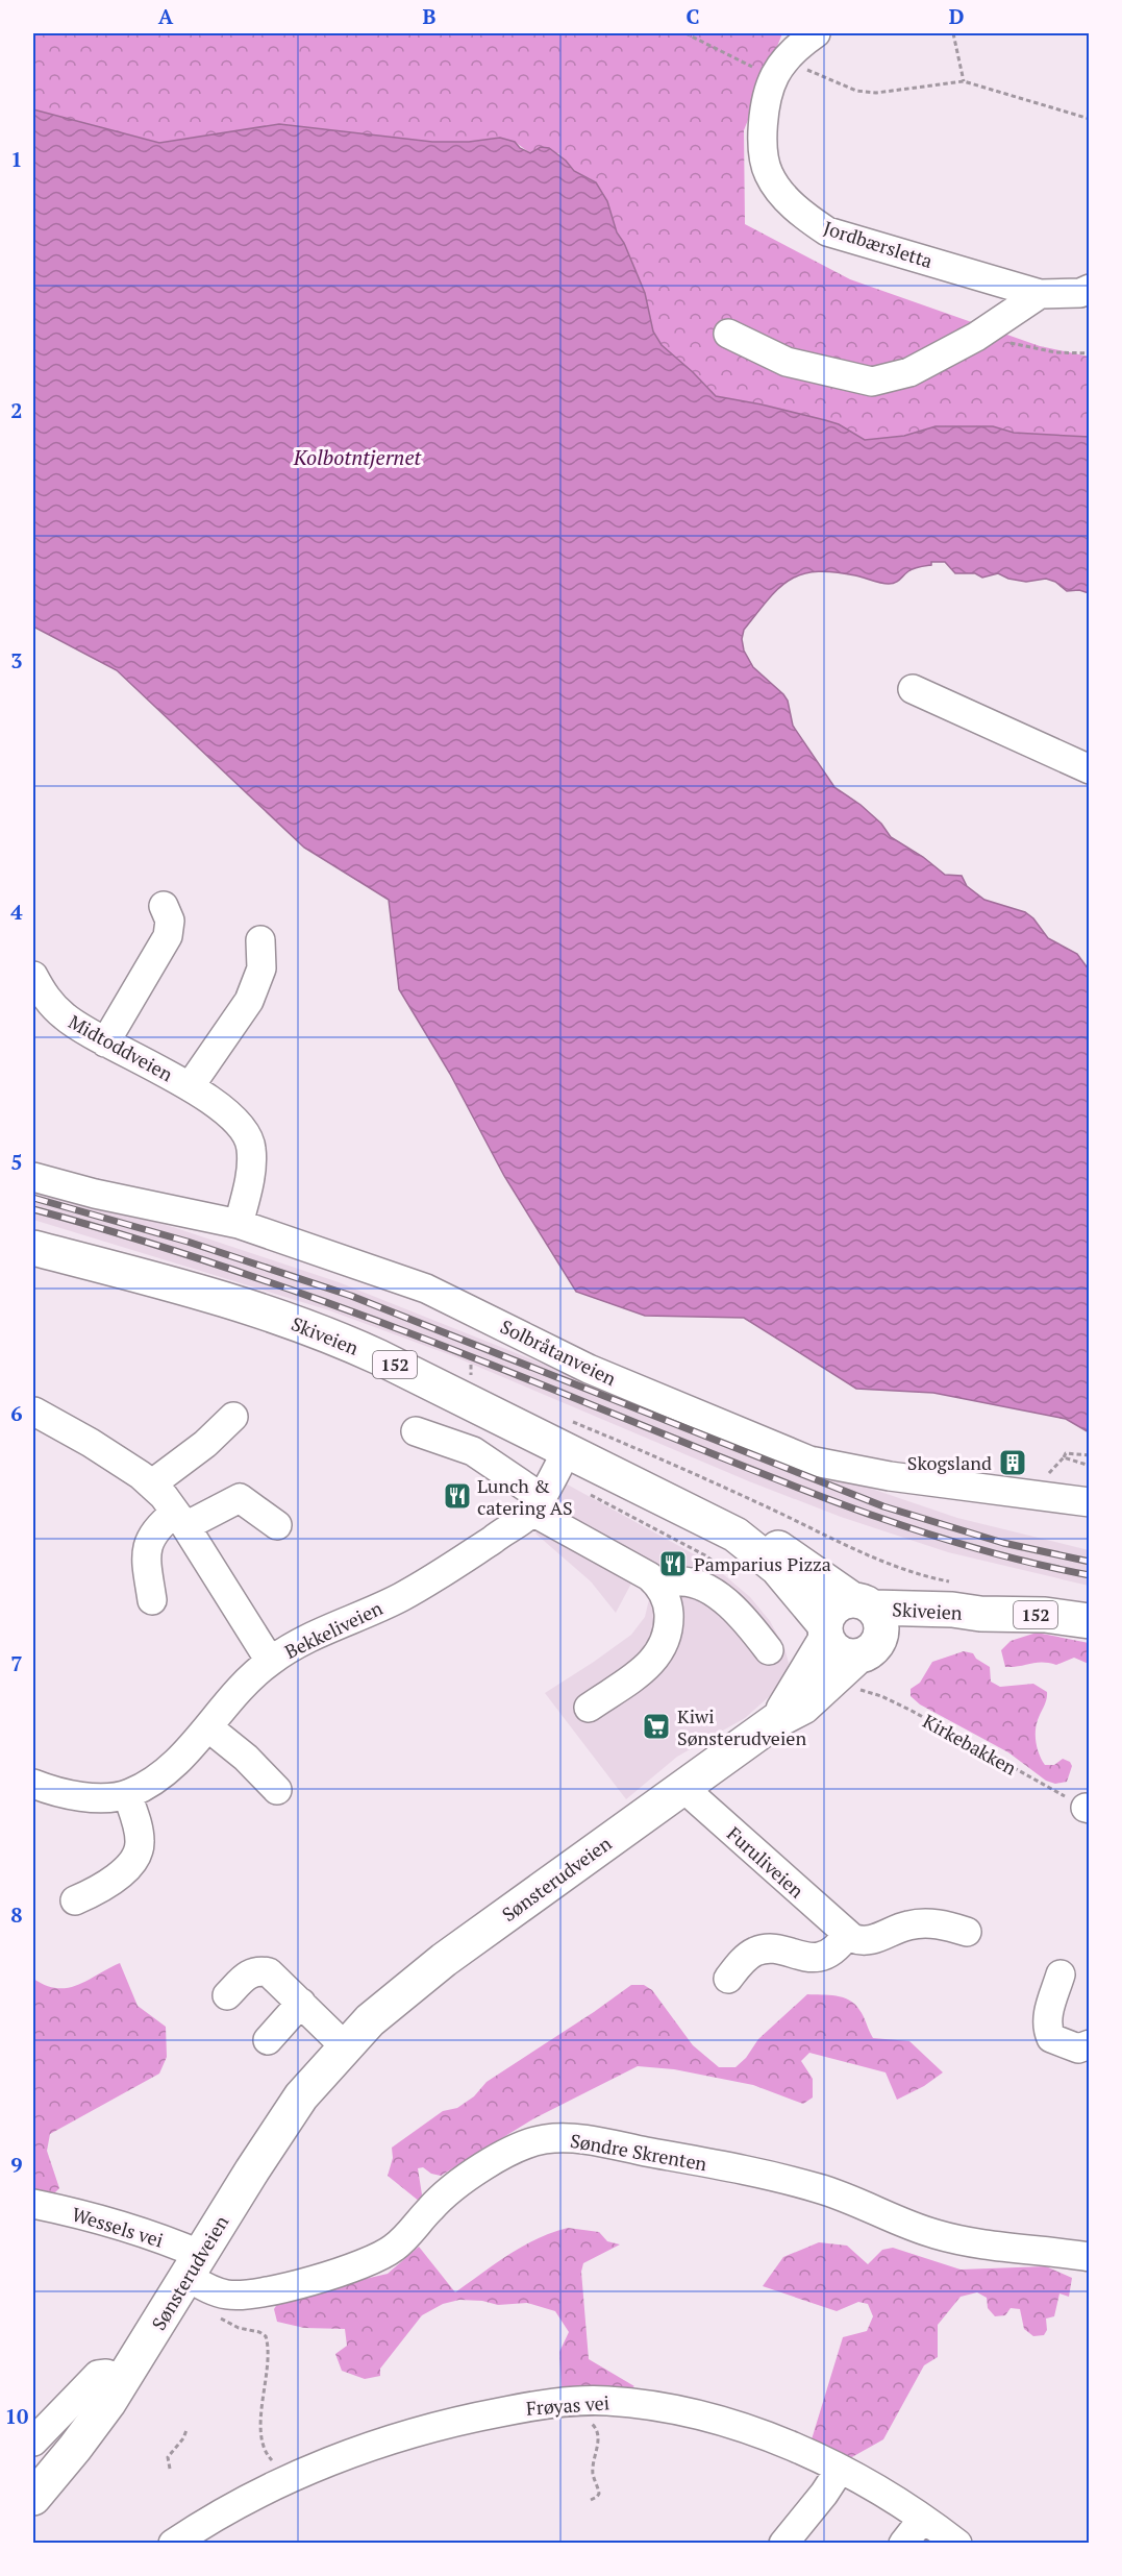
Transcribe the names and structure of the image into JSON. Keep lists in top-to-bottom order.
{
  "streets": {
    "main road": ["Skiveien", "152", "Sønsterudveien"],
    "street": [
      "Jordbærsletta",
      "Midtoddveien",
      "Solbråtanveien",
      "Bekkeliveien",
      "Furuliveien",
      "Søndre Skrenten",
      "Wessels vei",
      "Frøyas vei"
    ],
    "path": ["Kirkebakken"]
  },
  "crossings": [
    ["Midtoddveien", "Solbråtanveien"],
    ["Skiveien", "152"],
    ["Skiveien", "Bekkeliveien"],
    ["Skiveien", "Kirkebakken"],
    ["Skiveien", "Sønsterudveien"],
    ["152", "Kirkebakken"],
    ["152", "Sønsterudveien"],
    ["Kirkebakken", "Sønsterudveien"],
    ["Furuliveien", "Sønsterudveien"],
    ["Sønsterudveien", "Søndre Skrenten"],
    ["Sønsterudveien", "Wessels vei"],
    ["Søndre Skrenten", "Wessels vei"]
  ],
  "water": ["Kolbotntjernet"],
  "places": {
    "building": ["Skogsland"],
    "restaurant": ["Lunch & catering AS", "Pamparius Pizza"],
    "supermarket": ["Kiwi Sønsterudveien"]
  },
  "grid": {
    "columns": [
      "A",
      "B",
      "C",
      "D"
    ],
    "rows": [
      "1",
      "2",
      "3",
      "4",
      "5",
      "6",
      "7",
      "8",
      "9",
      "10"
    ]
  }
}
